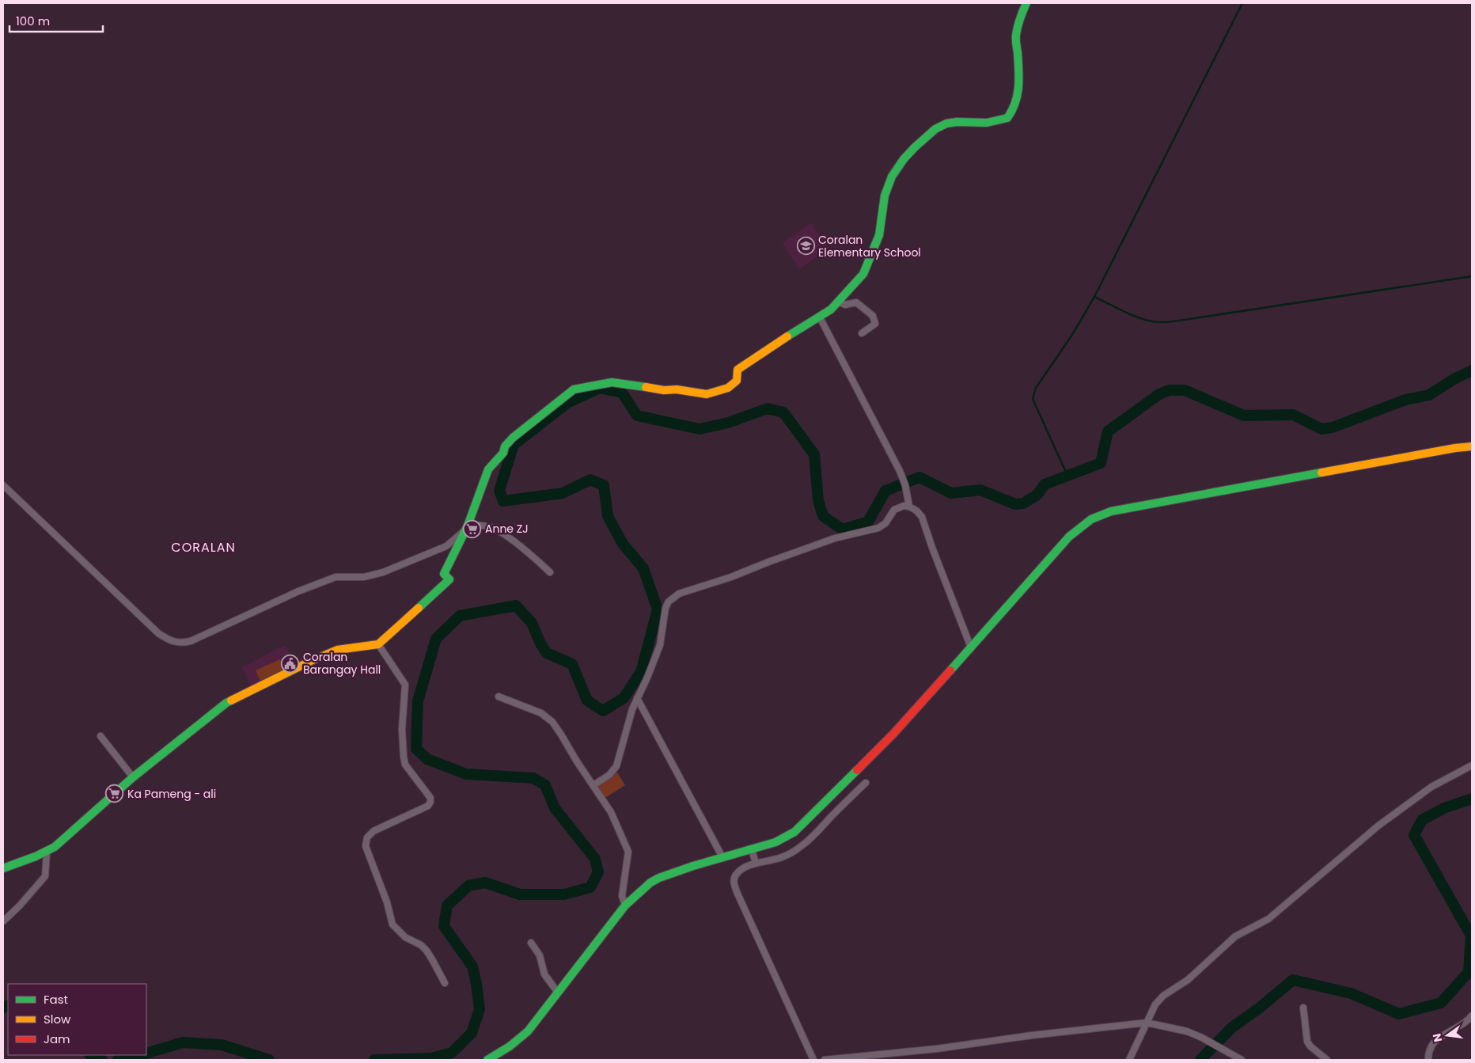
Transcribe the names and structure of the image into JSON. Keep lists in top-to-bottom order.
{
  "districts": ["CORALAN"],
  "places": {
    "school or university": ["Coralan Elementary School"],
    "supermarket": ["Anne ZJ", "Ka Pameng - ali"],
    "public building": ["Coralan Barangay Hall"]
  },
  "legend": ["Fast", "Slow", "Jam"],
  "scale_bar": "100 m",
  "north": "left"
}
